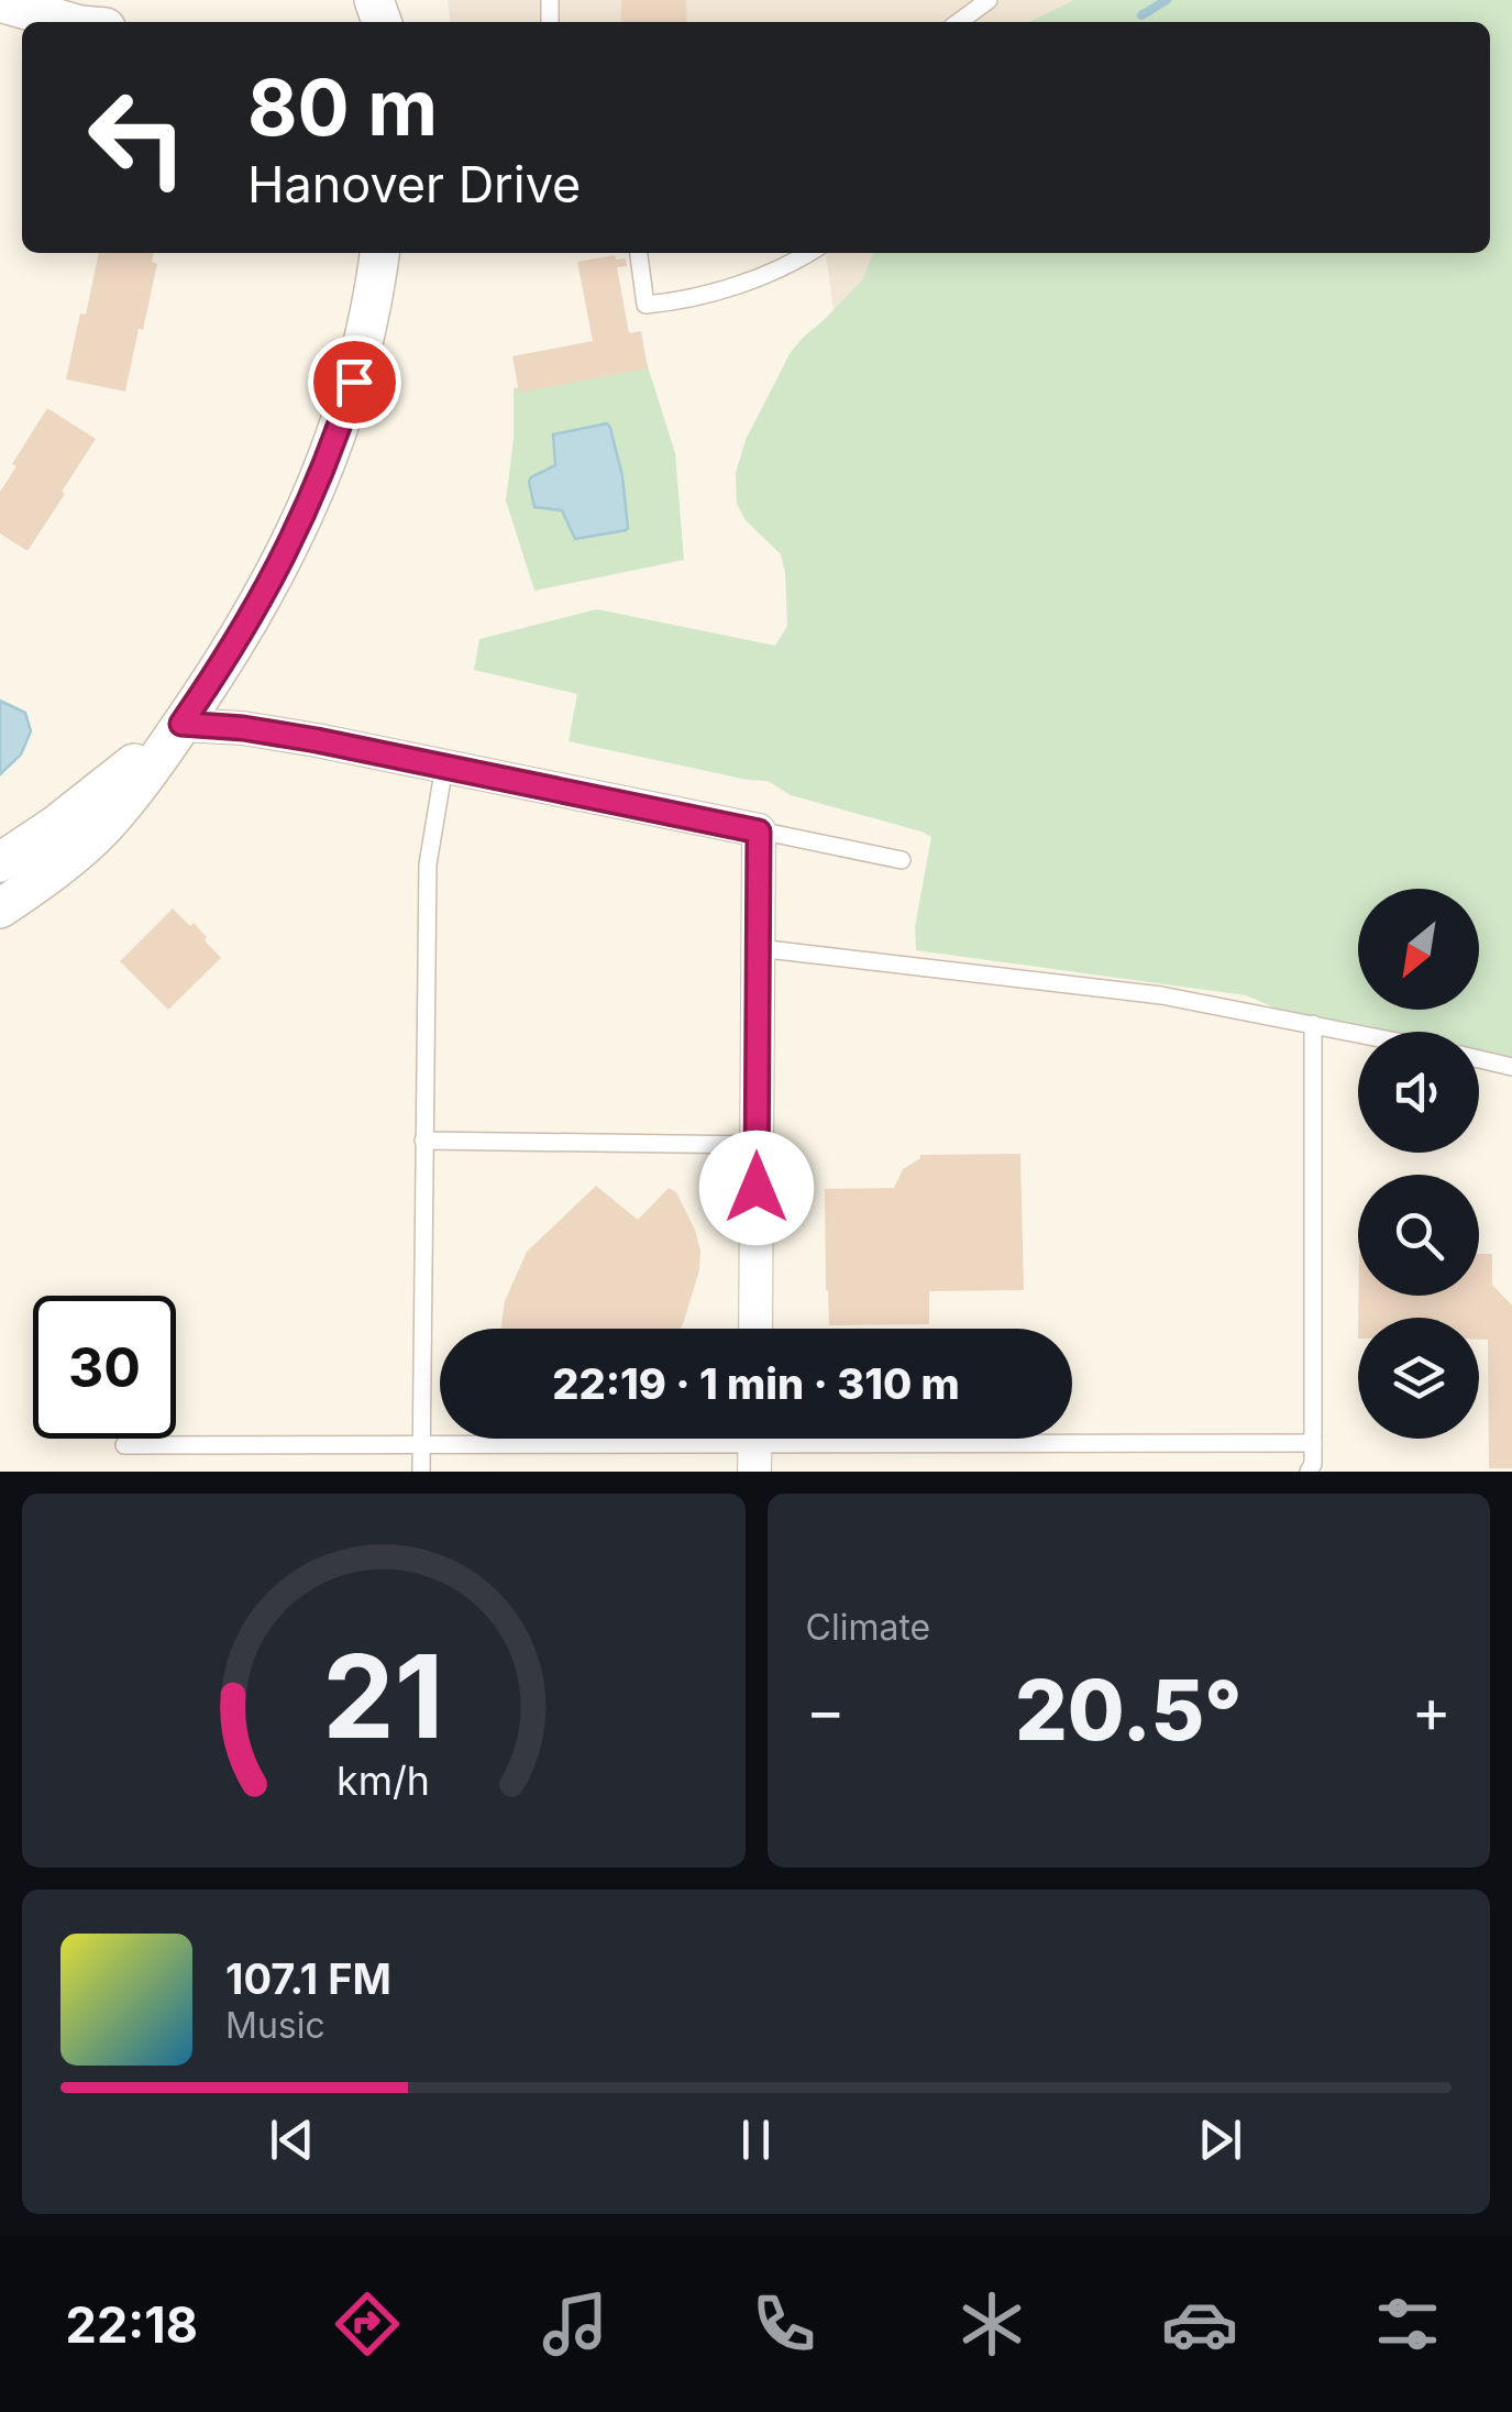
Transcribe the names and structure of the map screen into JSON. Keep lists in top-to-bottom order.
{
  "north": "bottom left",
  "page": {
    "turn": ["80 m", "Hanover Drive"],
    "limit": "30",
    "trip": "22:19 · 1 min · 310 m",
    "tile": "Climate",
    "heat": ["−", "20.5°", "+"],
    "song": ["107.1 FM", "Music"],
    "tabs": "22:18",
    "gauge": ["21", "km/h"]
  }
}
